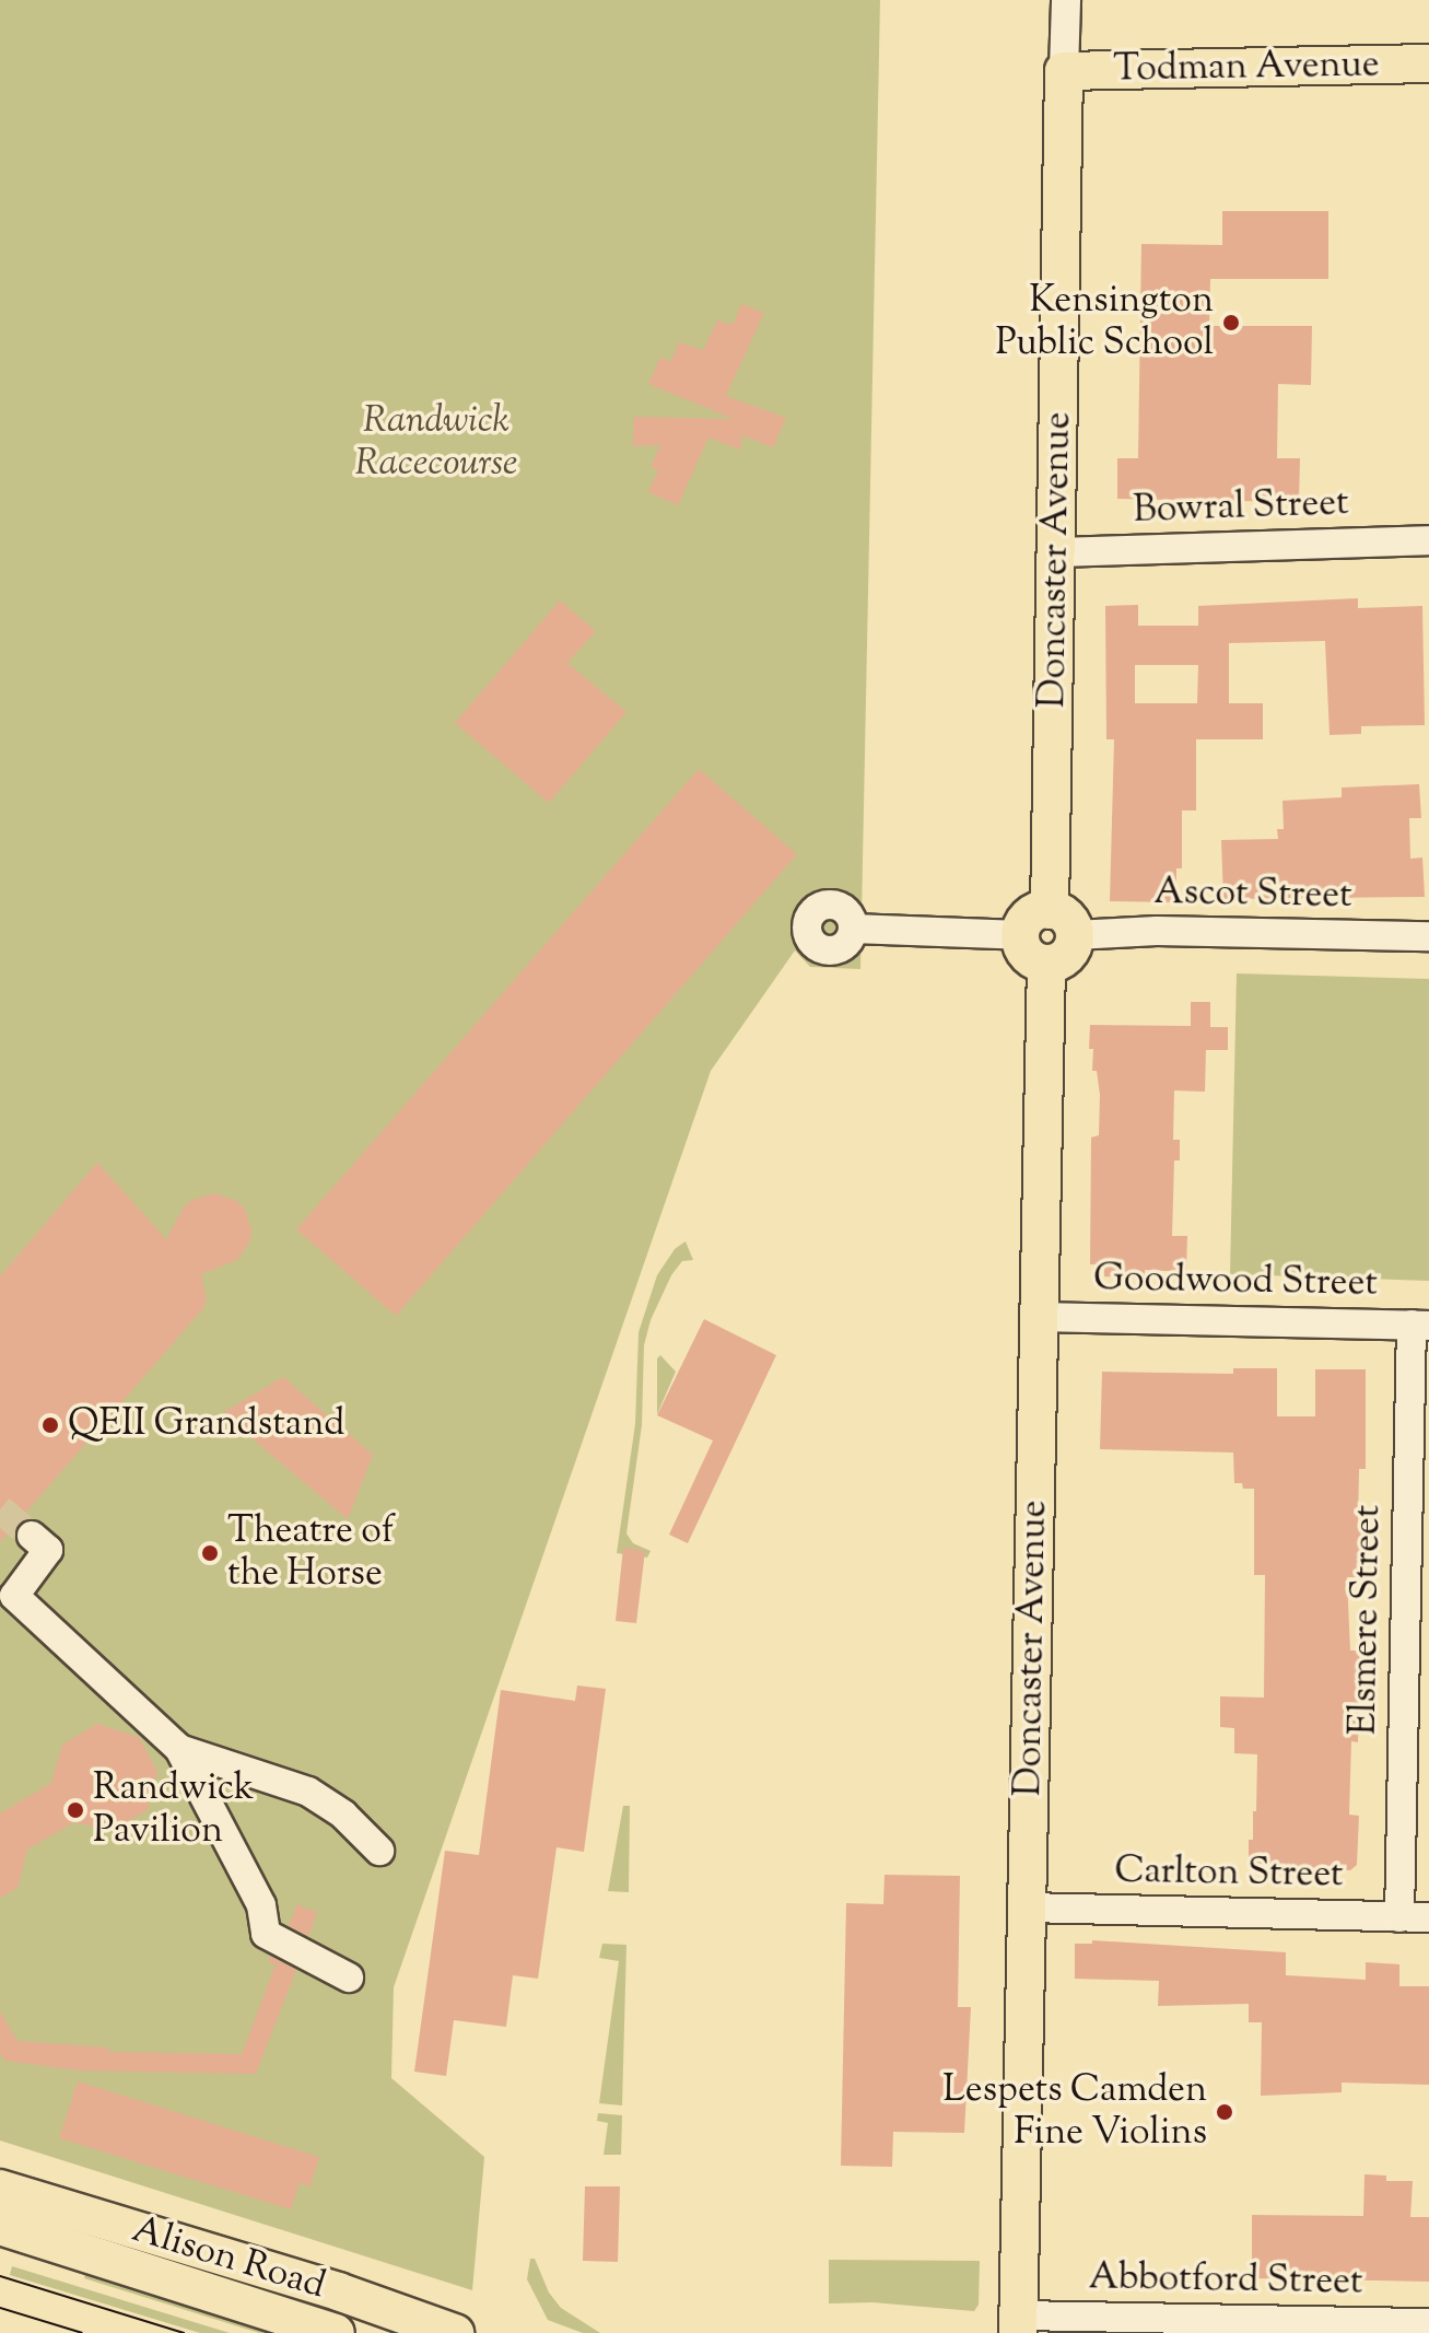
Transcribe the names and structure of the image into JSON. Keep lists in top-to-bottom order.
{
  "streets": {
    "main road": ["Todman Avenue", "Doncaster Avenue", "Alison Road"],
    "street": [
      "Bowral Street",
      "Ascot Street",
      "Goodwood Street",
      "Elsmere Street",
      "Carlton Street",
      "Abbotford Street"
    ]
  },
  "crossings": [
    ["Todman Avenue", "Doncaster Avenue"],
    ["Bowral Street", "Doncaster Avenue"],
    ["Doncaster Avenue", "Ascot Street"],
    ["Doncaster Avenue", "Goodwood Street"],
    ["Doncaster Avenue", "Carlton Street"],
    ["Doncaster Avenue", "Abbotford Street"],
    ["Goodwood Street", "Elsmere Street"],
    ["Elsmere Street", "Carlton Street"]
  ],
  "parks": ["Randwick Racecourse"],
  "places": [
    "Kensington Public School",
    "QEII Grandstand",
    "Theatre of the Horse",
    "Randwick Pavilion",
    "Lespets Camden Fine Violins"
  ]
}
